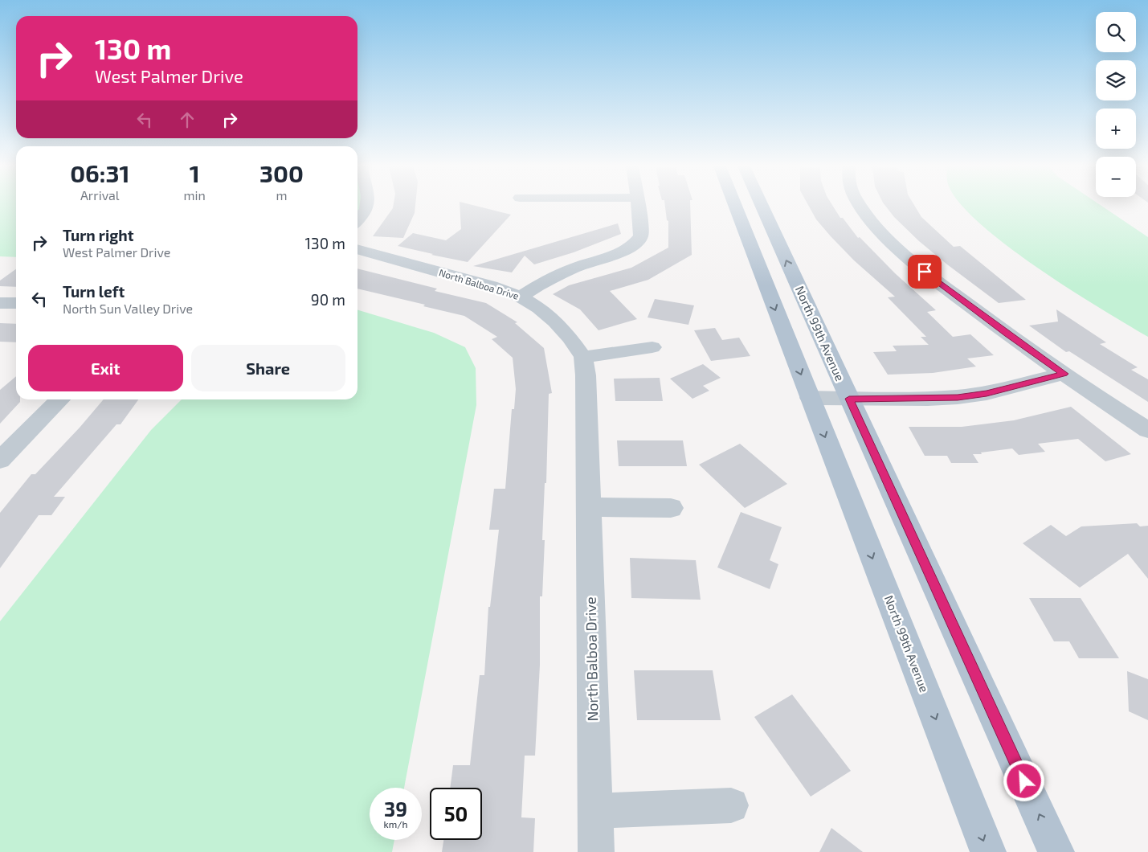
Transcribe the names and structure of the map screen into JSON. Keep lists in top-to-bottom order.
{
  "streets": {
    "main road": ["North 99th Avenue"],
    "street": ["North Balboa Drive"]
  },
  "page": {
    "map_buttons": ["+", "−"],
    "turn": ["130 m", "West Palmer Drive"],
    "eta": [
      "06:31",
      "Arrival",
      "1",
      "min",
      "300",
      "m"
    ],
    "list": [
      {
        "name": "Turn right",
        "note": "West Palmer Drive",
        "value": "130 m"
      },
      {
        "name": "Turn left",
        "note": "North Sun Valley Drive",
        "value": "90 m"
      }
    ],
    "buttons": ["Exit", "Share"],
    "speed": "39 km/h",
    "limit": "50"
  }
}
